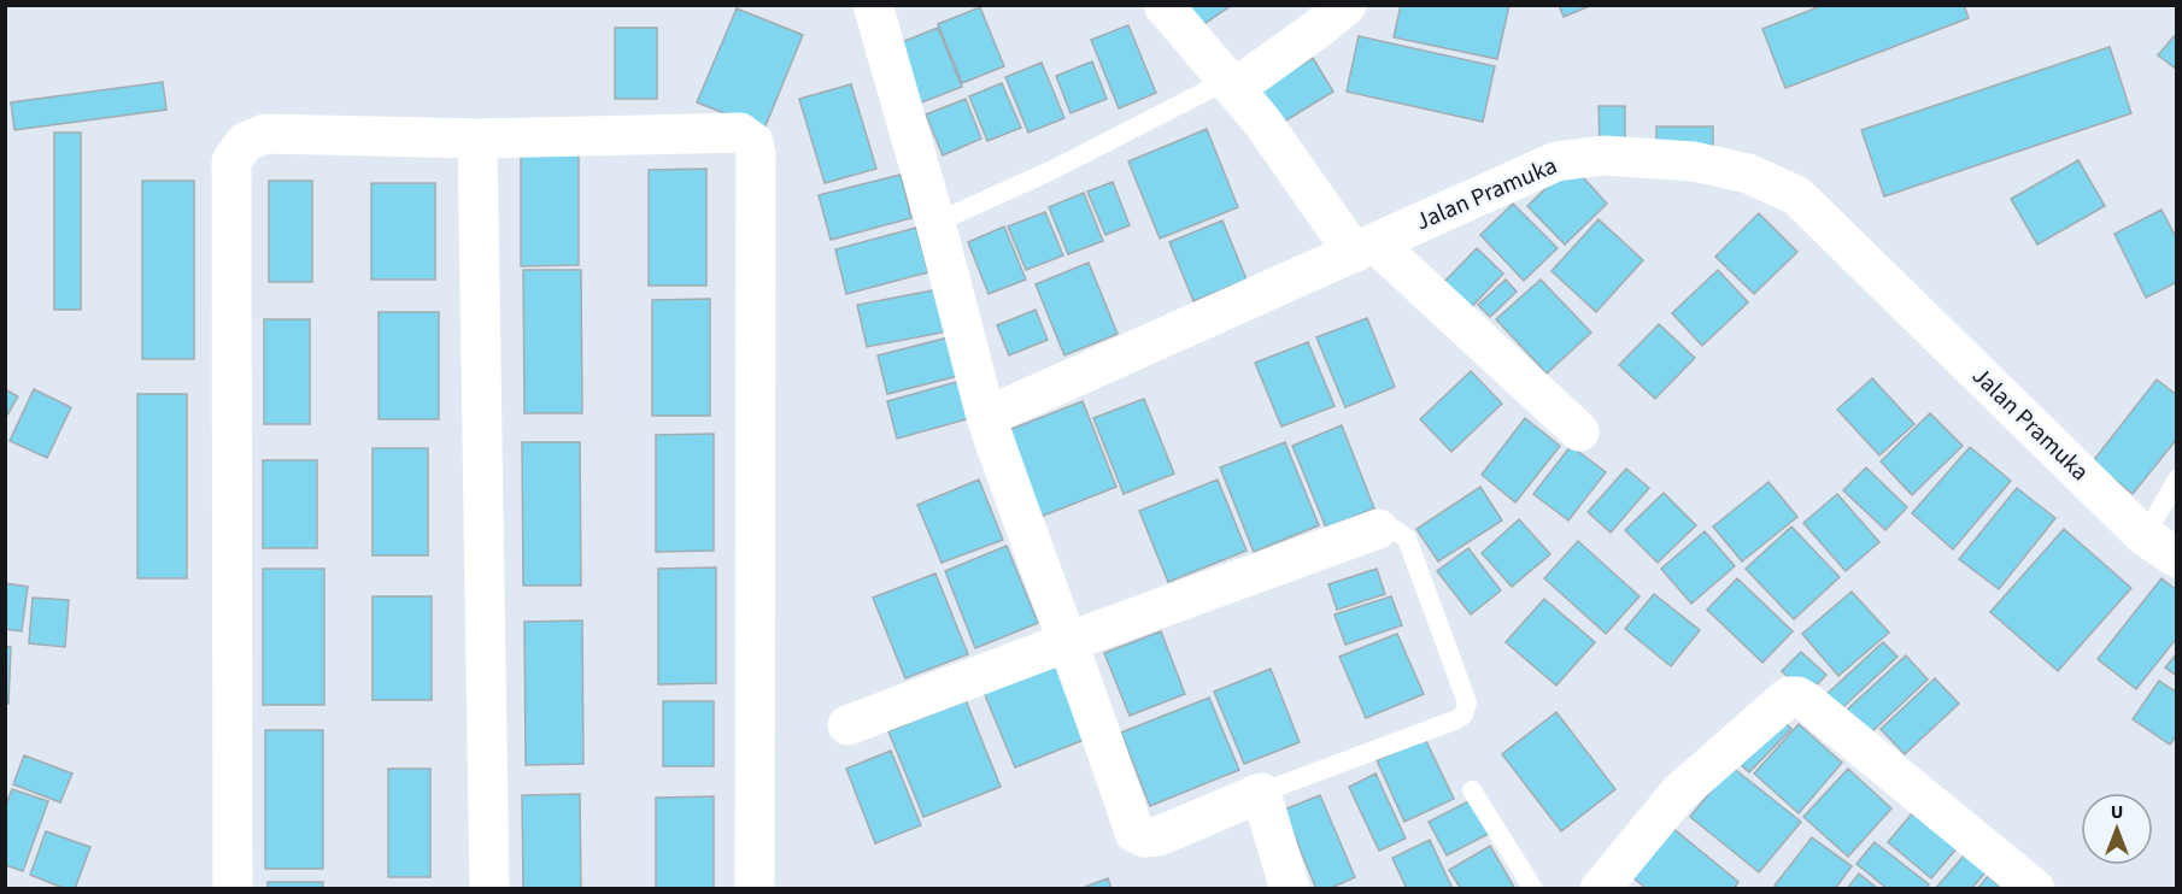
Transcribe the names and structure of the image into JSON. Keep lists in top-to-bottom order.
{
  "streets": {
    "street": ["Jalan Pramuka"]
  },
  "north": "top"
}
